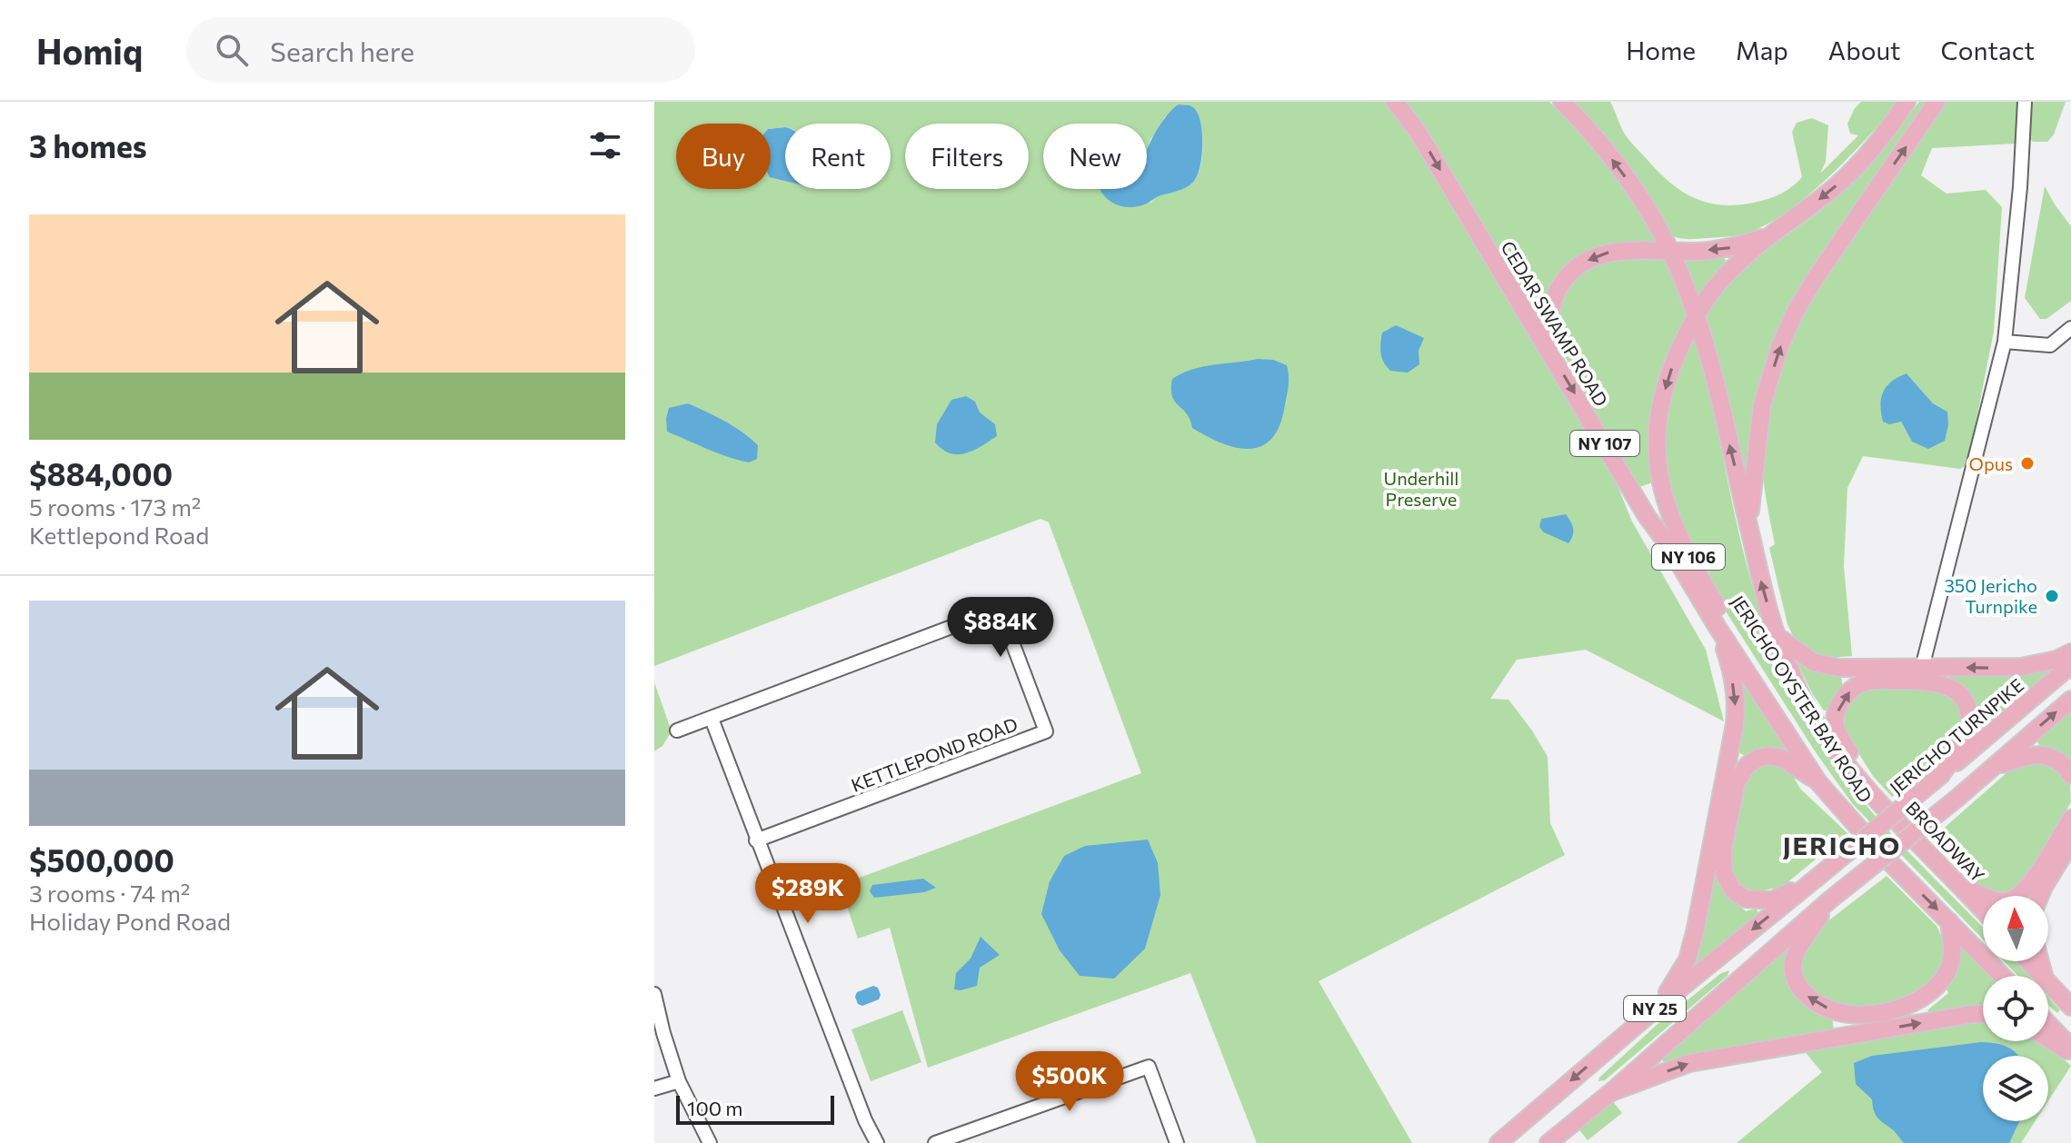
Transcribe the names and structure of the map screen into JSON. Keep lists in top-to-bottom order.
{
  "streets": {
    "main road": [
      "CEDAR SWAMP ROAD",
      "NY 107",
      "NY 106",
      "JERICHO OYSTER BAY ROAD",
      "JERICHO TURNPIKE",
      "BROADWAY",
      "NY 25"
    ],
    "street": ["KETTLEPOND ROAD"]
  },
  "crossings": [
    ["CEDAR SWAMP ROAD", "NY 106"],
    ["CEDAR SWAMP ROAD", "JERICHO OYSTER BAY ROAD"],
    ["NY 106", "JERICHO OYSTER BAY ROAD"]
  ],
  "districts": ["JERICHO"],
  "parks": ["Underhill Preserve"],
  "places": ["Opus", "350 Jericho Turnpike"],
  "scale_bar": "100 m",
  "north": "top",
  "page": {
    "header": "Homiq",
    "search": "Search here",
    "nav": [
      "Home",
      "Map",
      "About",
      "Contact"
    ],
    "heading": "3 homes",
    "chip": [
      "Buy",
      "Rent",
      "Filters",
      "New"
    ],
    "list": [
      {
        "name": "$884,000",
        "note": "5 rooms · 173 m² · Kettlepond Road"
      },
      {
        "name": "$500,000",
        "note": "3 rooms · 74 m² · Holiday Pond Road"
      }
    ],
    "price": ["$884K", "$289K", "$500K"],
    "scale": "100 m"
  }
}
